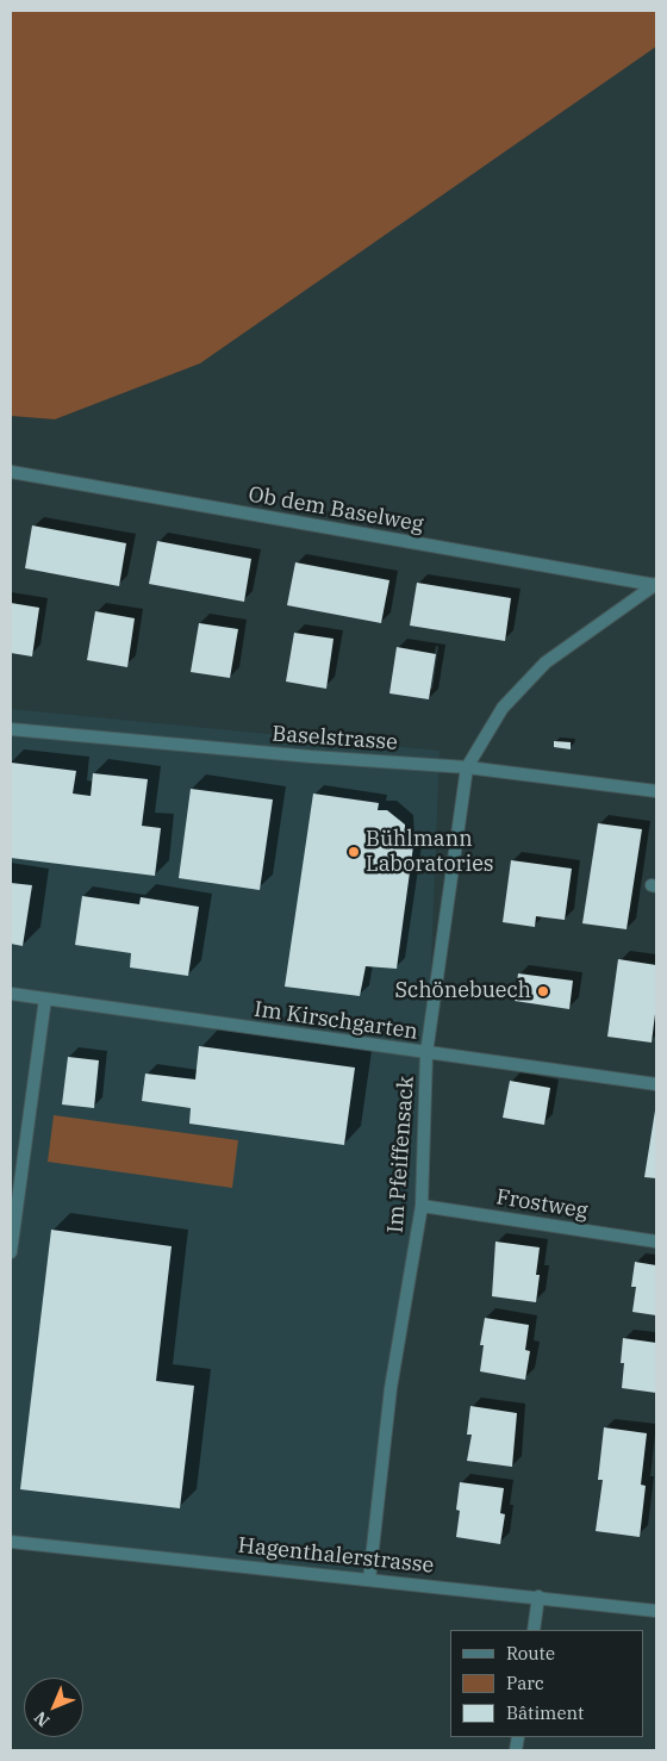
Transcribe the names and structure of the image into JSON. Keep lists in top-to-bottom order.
{
  "streets": {
    "street": [
      "Ob dem Baselweg",
      "Baselstrasse",
      "Im Kirschgarten",
      "Im Pfeiffensack",
      "Frostweg",
      "Hagenthalerstrasse"
    ]
  },
  "crossings": [
    ["Baselstrasse", "Im Pfeiffensack"],
    ["Im Kirschgarten", "Im Pfeiffensack"],
    ["Im Pfeiffensack", "Frostweg"],
    ["Im Pfeiffensack", "Hagenthalerstrasse"]
  ],
  "places": ["Bühlmann Laboratories", "Schönebuech"],
  "legend": ["Route", "Parc", "Bâtiment"],
  "north": "bottom left"
}
